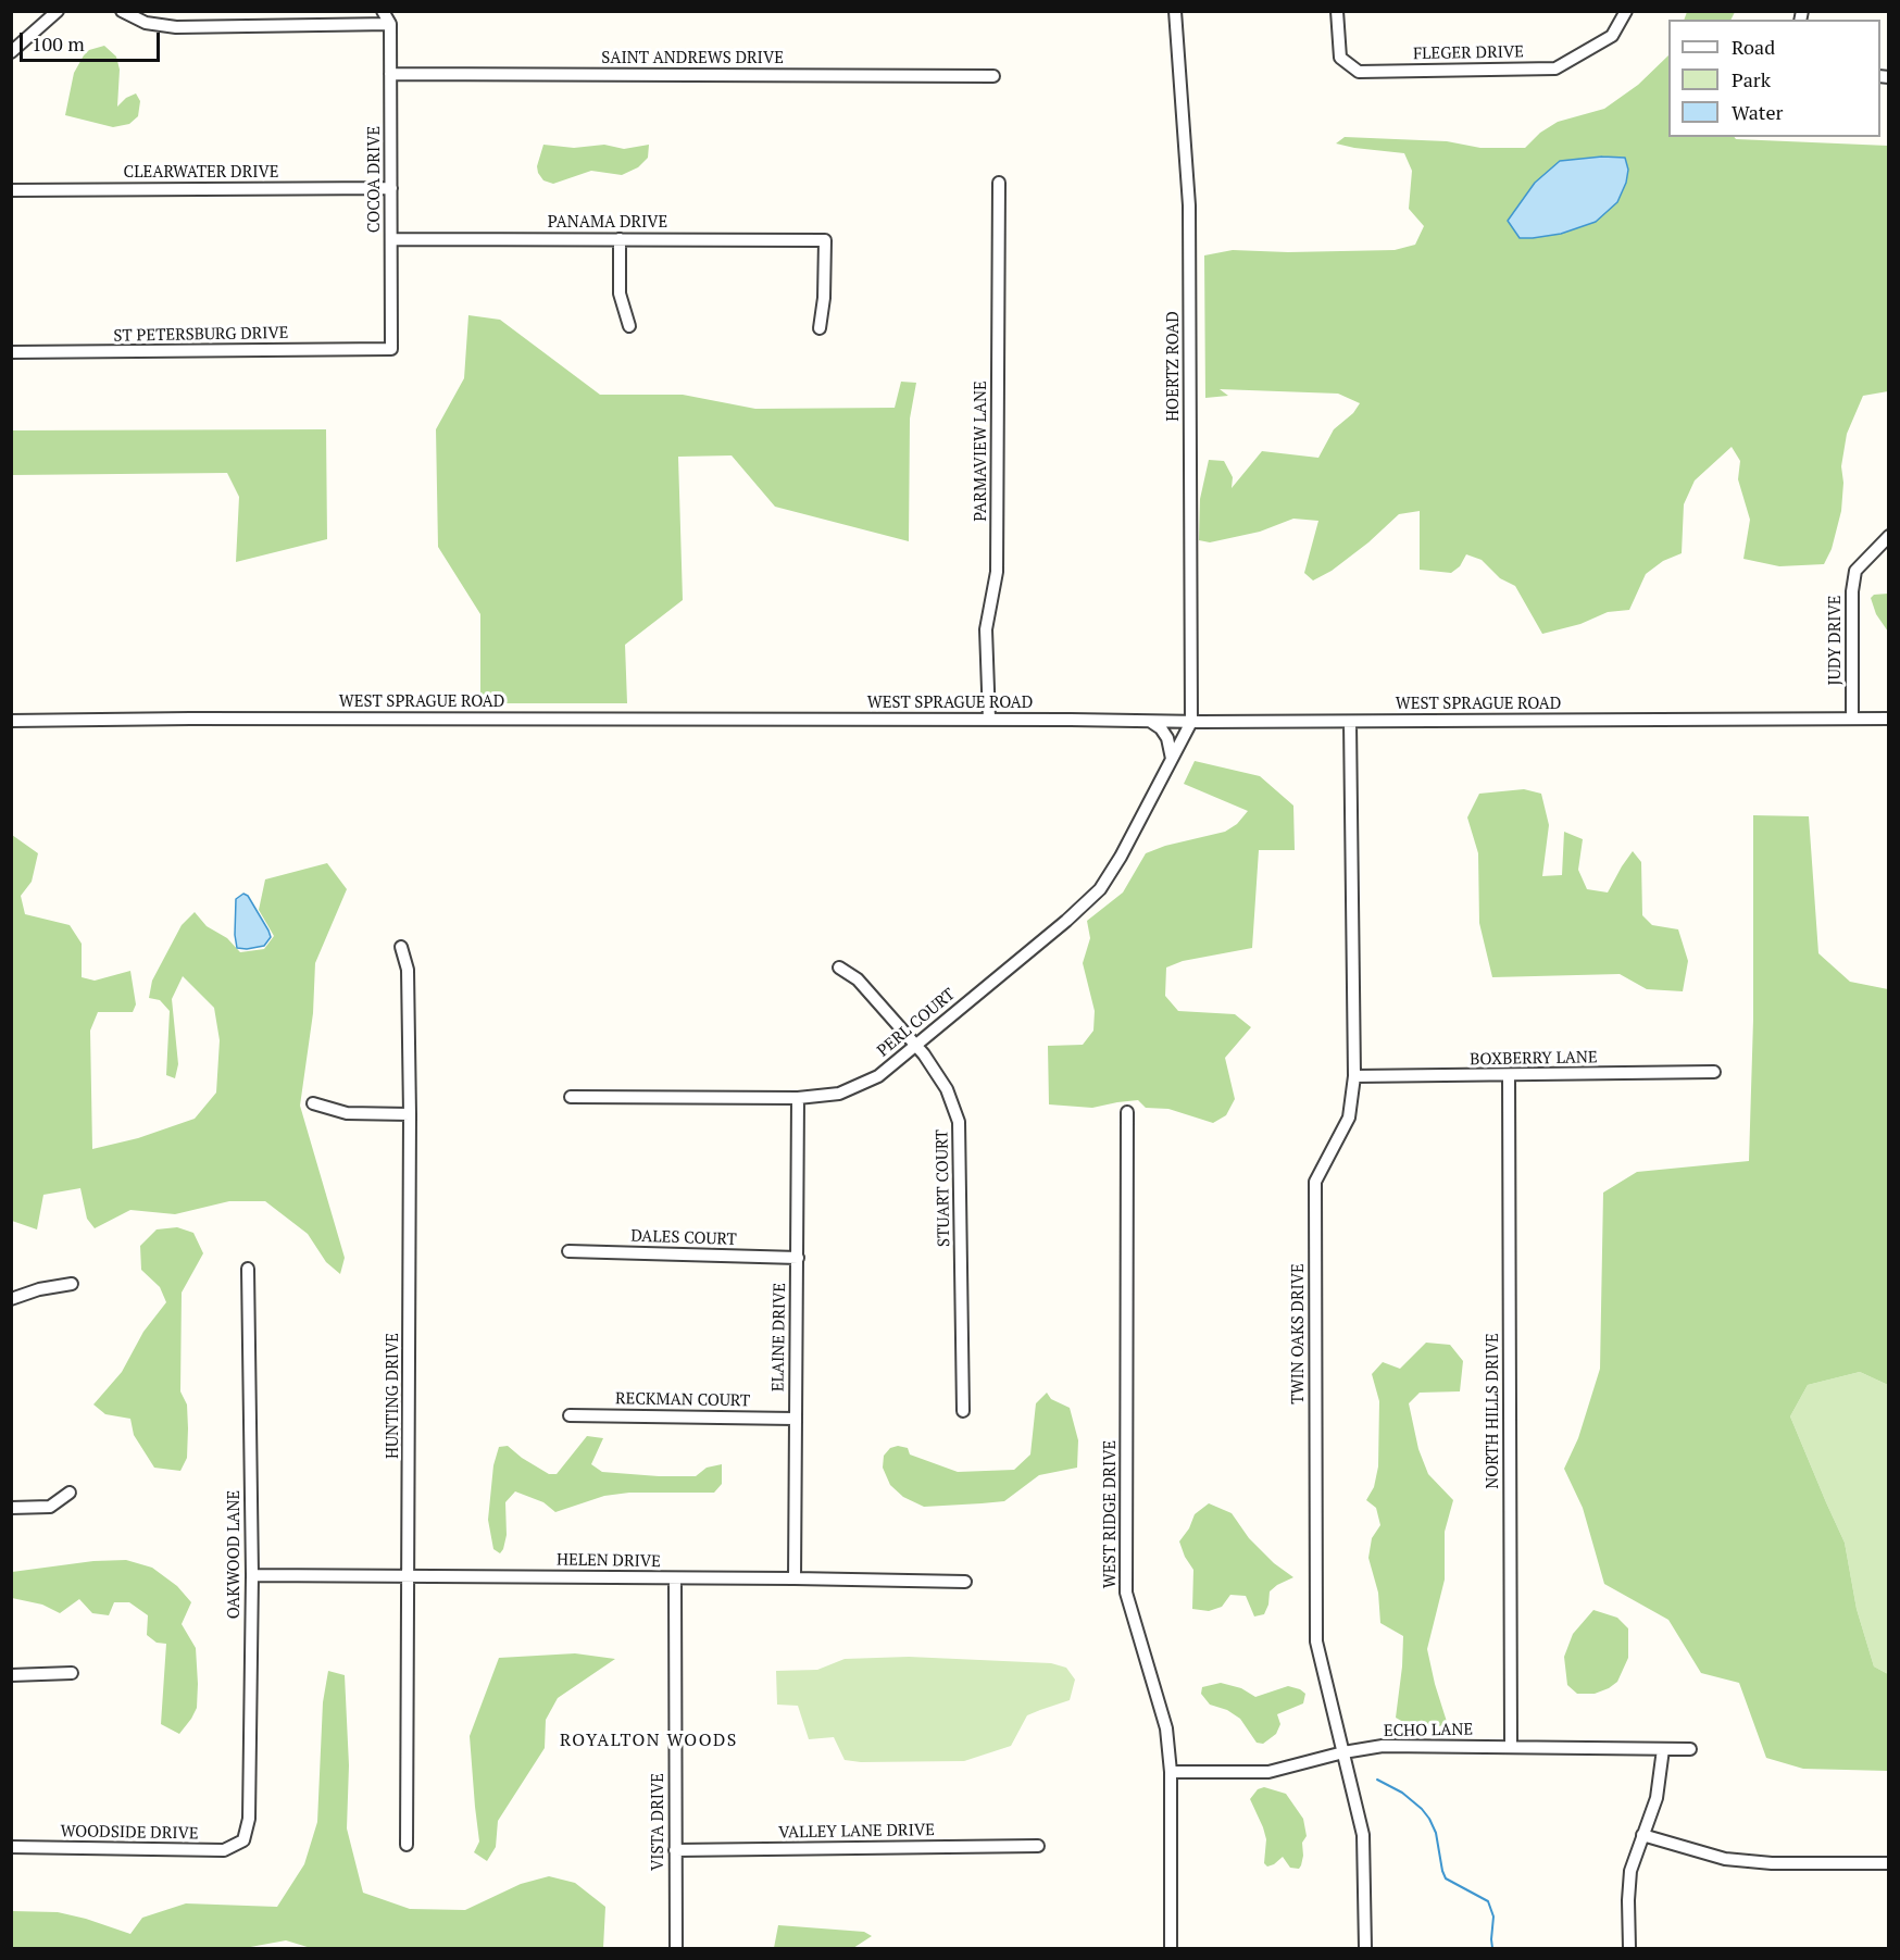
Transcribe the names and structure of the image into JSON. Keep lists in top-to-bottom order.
{
  "streets": {
    "street": [
      "FLEGER DRIVE",
      "SAINT ANDREWS DRIVE",
      "CLEARWATER DRIVE",
      "COCOA DRIVE",
      "PANAMA DRIVE",
      "ST PETERSBURG DRIVE",
      "HOERTZ ROAD",
      "PARMAVIEW LANE",
      "JUDY DRIVE",
      "WEST SPRAGUE ROAD",
      "PERL COURT",
      "BOXBERRY LANE",
      "STUART COURT",
      "DALES COURT",
      "TWIN OAKS DRIVE",
      "ELAINE DRIVE",
      "HUNTING DRIVE",
      "RECKMAN COURT",
      "NORTH HILLS DRIVE",
      "WEST RIDGE DRIVE",
      "OAKWOOD LANE",
      "HELEN DRIVE",
      "ECHO LANE",
      "VISTA DRIVE",
      "VALLEY LANE DRIVE",
      "WOODSIDE DRIVE"
    ]
  },
  "crossings": [
    ["SAINT ANDREWS DRIVE", "COCOA DRIVE"],
    ["CLEARWATER DRIVE", "COCOA DRIVE"],
    ["COCOA DRIVE", "PANAMA DRIVE"],
    ["COCOA DRIVE", "ST PETERSBURG DRIVE"],
    ["HOERTZ ROAD", "WEST SPRAGUE ROAD"],
    ["HOERTZ ROAD", "PERL COURT"],
    ["PARMAVIEW LANE", "WEST SPRAGUE ROAD"],
    ["JUDY DRIVE", "WEST SPRAGUE ROAD"],
    ["WEST SPRAGUE ROAD", "PERL COURT"],
    ["WEST SPRAGUE ROAD", "TWIN OAKS DRIVE"],
    ["PERL COURT", "STUART COURT"],
    ["PERL COURT", "ELAINE DRIVE"],
    ["BOXBERRY LANE", "TWIN OAKS DRIVE"],
    ["BOXBERRY LANE", "NORTH HILLS DRIVE"],
    ["DALES COURT", "ELAINE DRIVE"],
    ["TWIN OAKS DRIVE", "ECHO LANE"],
    ["ELAINE DRIVE", "RECKMAN COURT"],
    ["ELAINE DRIVE", "HELEN DRIVE"],
    ["HUNTING DRIVE", "HELEN DRIVE"],
    ["NORTH HILLS DRIVE", "ECHO LANE"],
    ["WEST RIDGE DRIVE", "ECHO LANE"],
    ["OAKWOOD LANE", "HELEN DRIVE"],
    ["OAKWOOD LANE", "WOODSIDE DRIVE"],
    ["HELEN DRIVE", "VISTA DRIVE"],
    ["VISTA DRIVE", "VALLEY LANE DRIVE"]
  ],
  "districts": ["ROYALTON WOODS"],
  "legend": ["Road", "Park", "Water"],
  "scale_bar": "100 m"
}
